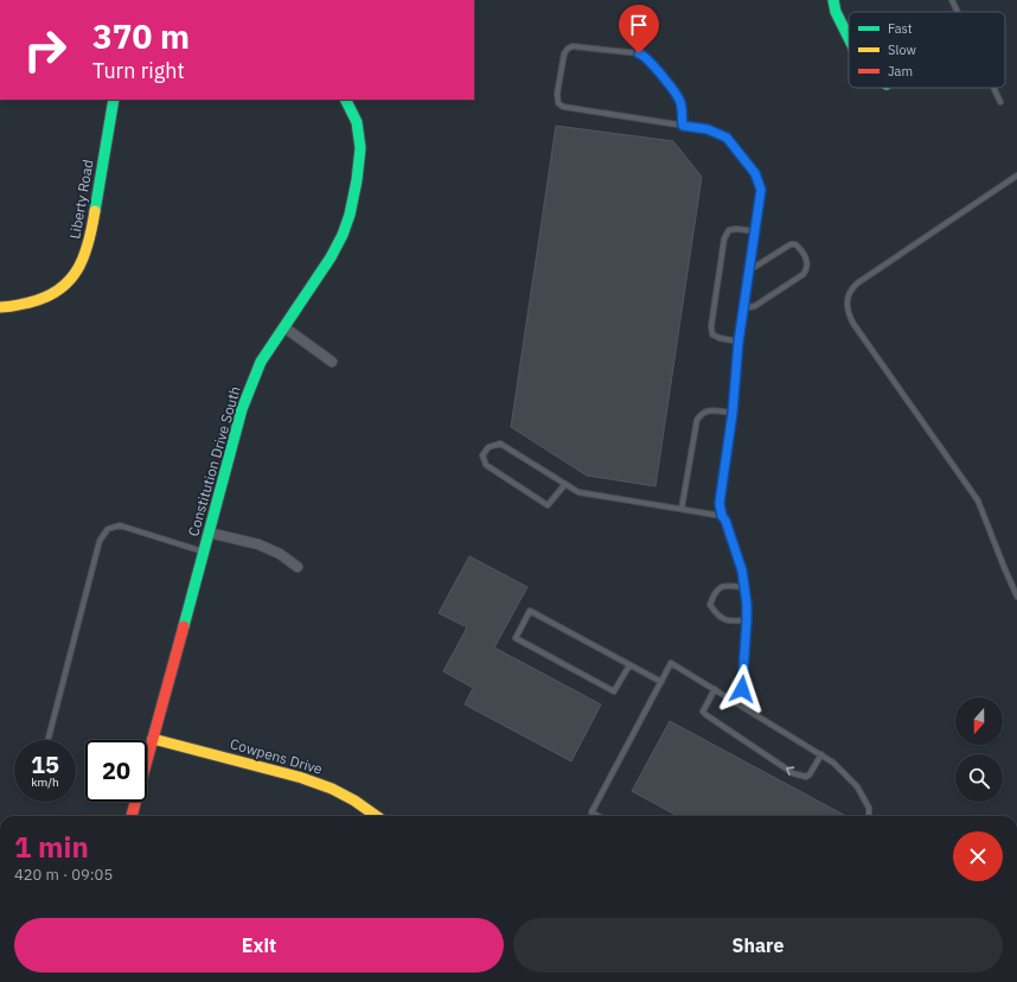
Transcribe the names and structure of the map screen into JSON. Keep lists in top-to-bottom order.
{
  "streets": {
    "street": ["Liberty Road", "Constitution Drive South", "Cowpens Drive"]
  },
  "crossings": [
    ["Constitution Drive South", "Cowpens Drive"]
  ],
  "legend": ["Fast", "Slow", "Jam"],
  "north": "bottom",
  "page": {
    "turn": ["370 m", "Turn right"],
    "speed": "15 km/h",
    "limit": "20",
    "heading": ["1 min", "420 m · 09:05"],
    "buttons": ["Exit", "Share"]
  }
}
